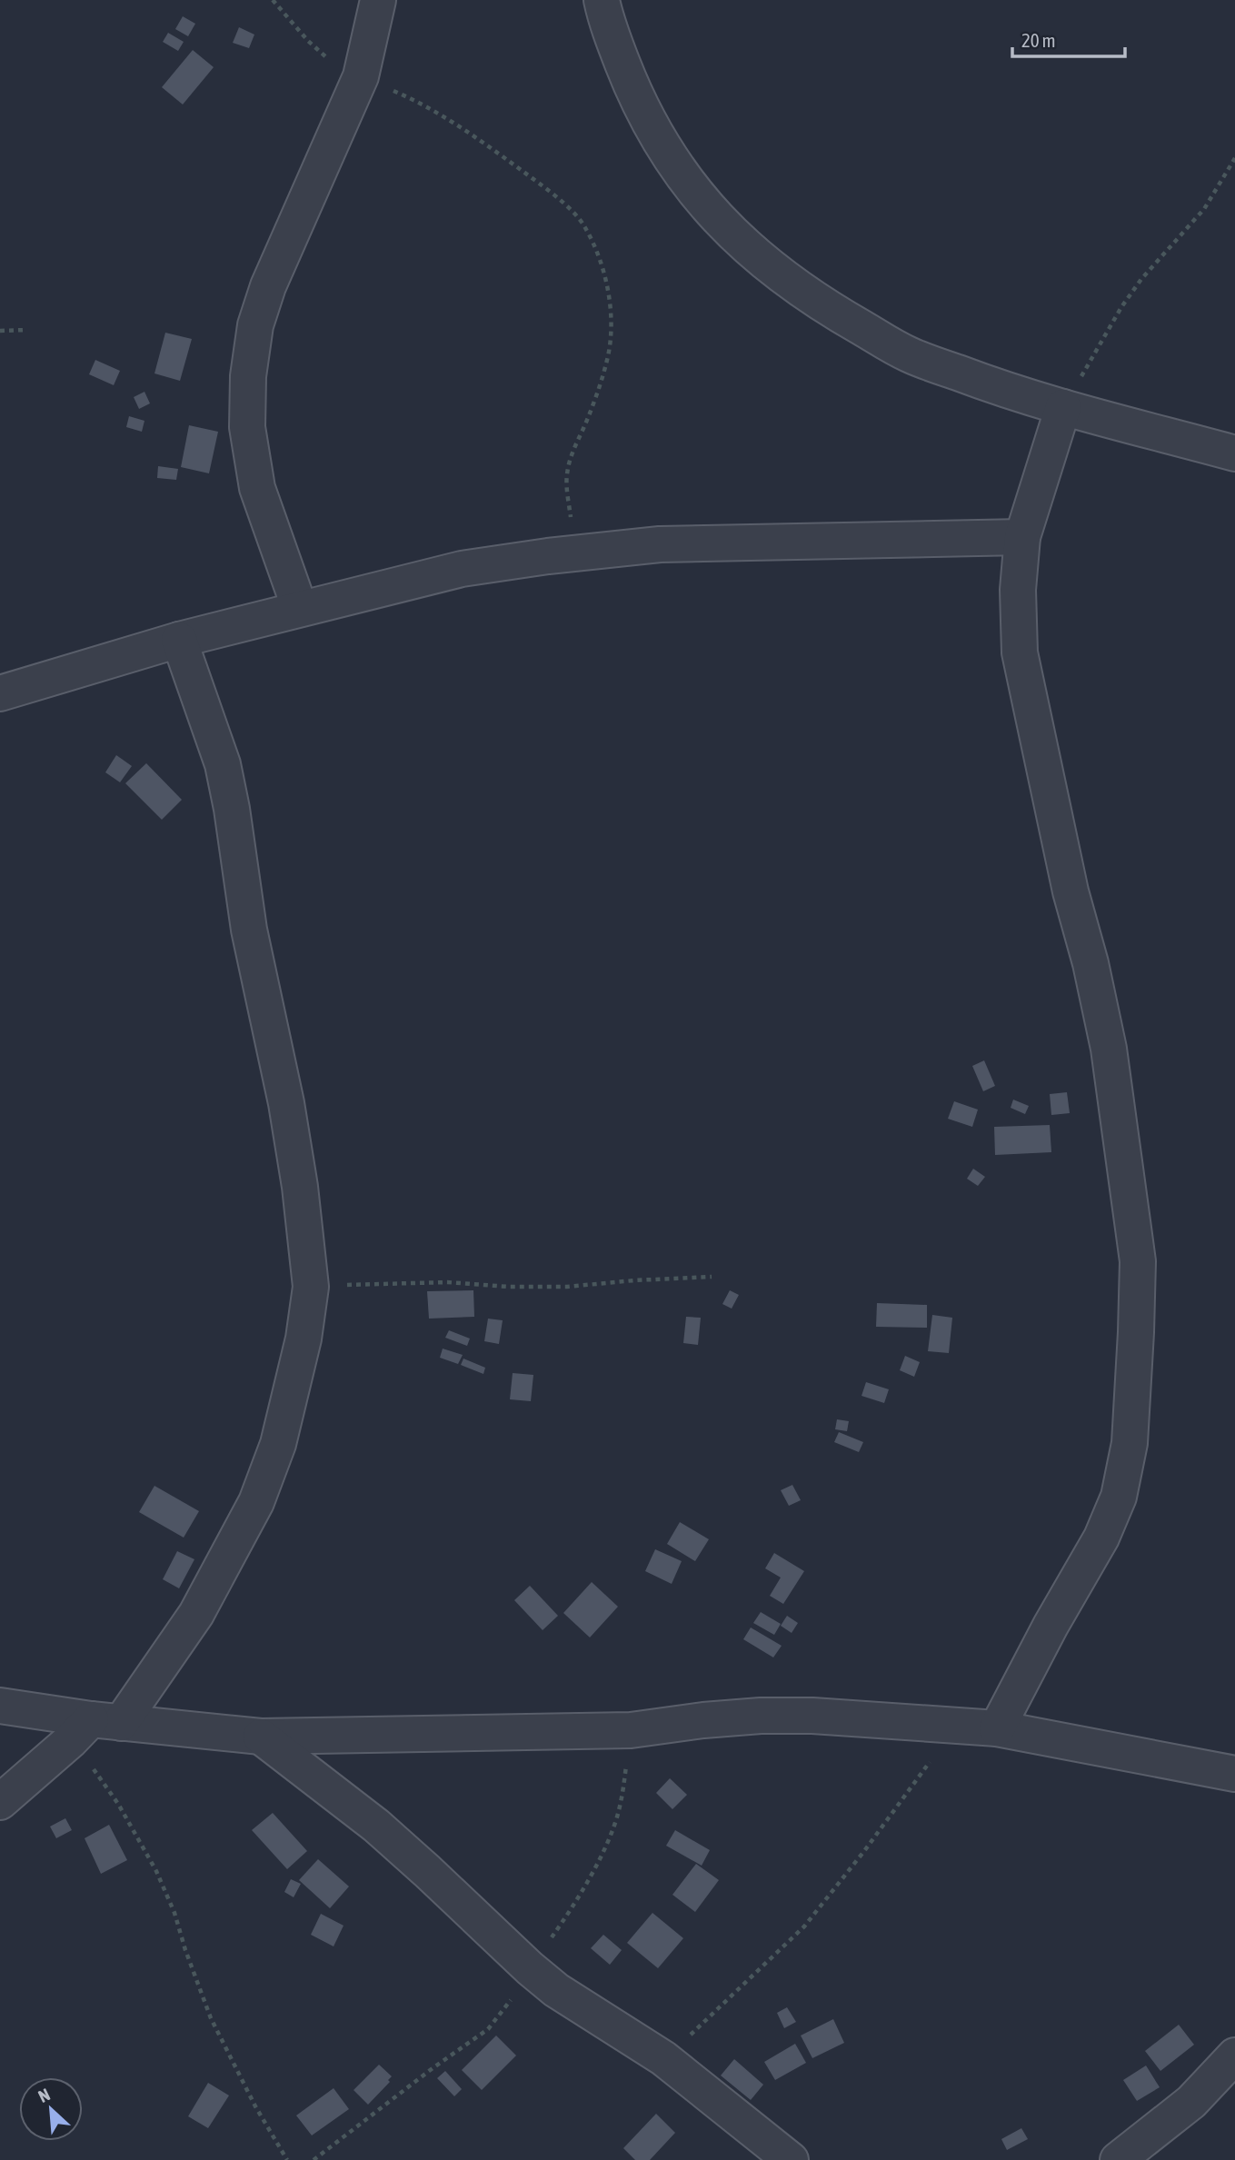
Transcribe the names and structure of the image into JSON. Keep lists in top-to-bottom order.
{
  "scale_bar": "20 m",
  "north": "top left"
}
